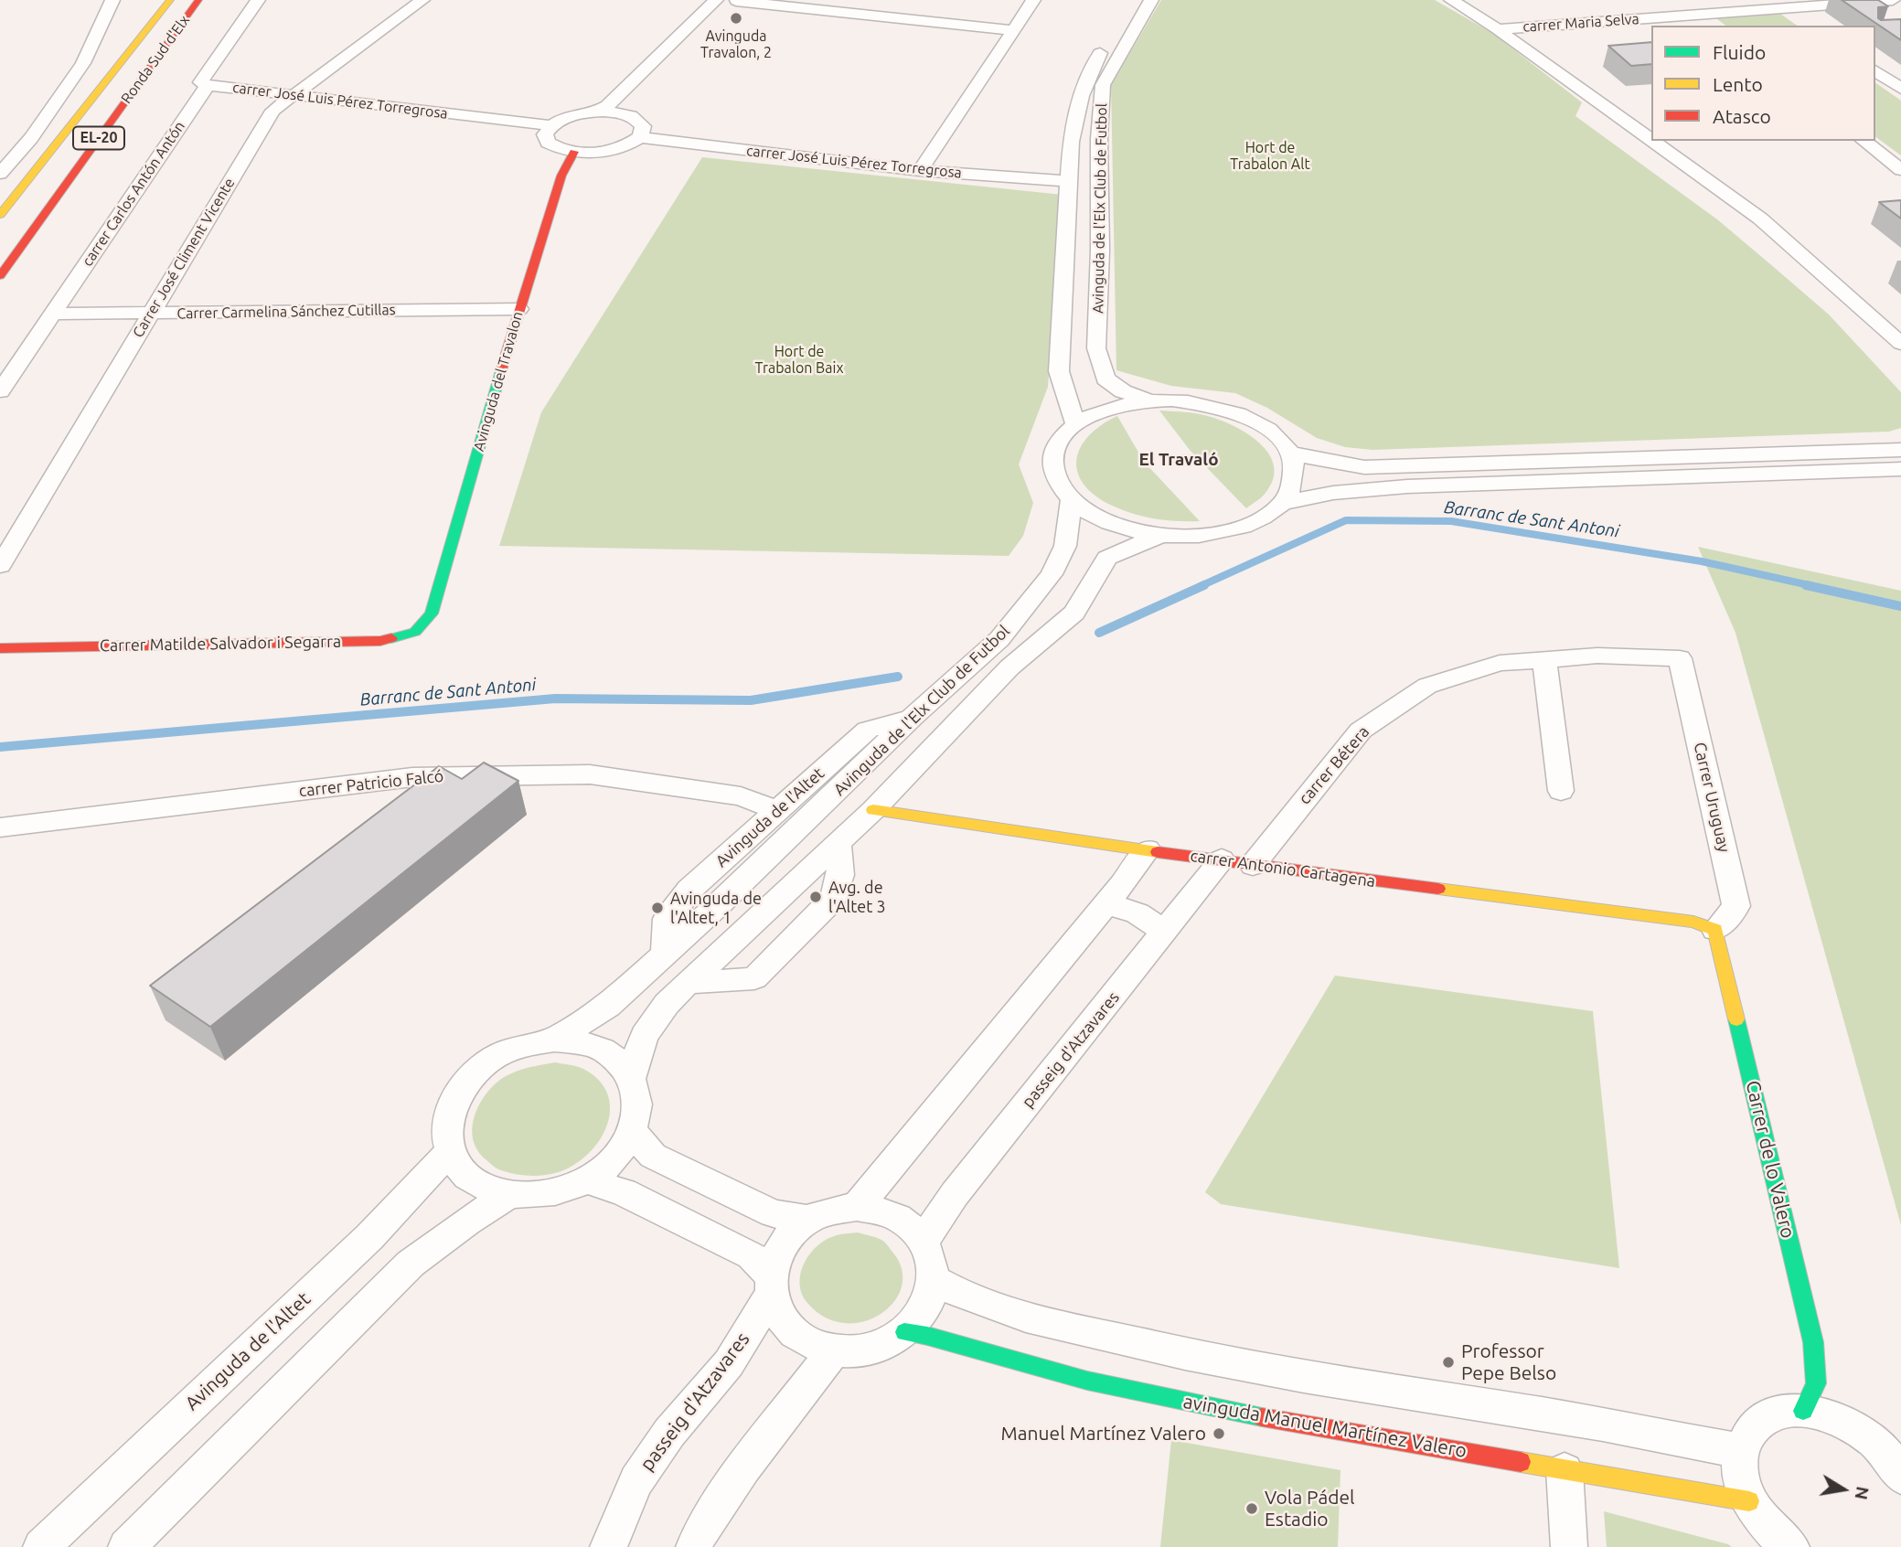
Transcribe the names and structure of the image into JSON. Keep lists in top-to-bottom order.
{
  "streets": {
    "main road": [
      "Ronda Sud d'Elx",
      "EL-20",
      "Avinguda del Travalon",
      "Carrer Matilde Salvador i Segarra",
      "carrer Antonio Cartagena",
      "Carrer de lo Valero",
      "avinguda Manuel Martínez Valero"
    ],
    "street": [
      "carrer Maria Selva",
      "carrer José Luis Pérez Torregrosa",
      "carrer Carlos Antón Antón",
      "Avinguda de l'Elx Club de Futbol",
      "Carrer José Climent Vicente",
      "Carrer Carmelina Sánchez Cutillas",
      "carrer Bétera",
      "carrer Patricio Falcó",
      "Carrer Uruguay",
      "Avinguda de l'Altet",
      "passeig d'Atzavares"
    ]
  },
  "crossings": [
    ["carrer José Luis Pérez Torregrosa", "carrer Carlos Antón Antón"],
    ["carrer José Luis Pérez Torregrosa", "Avinguda de l'Elx Club de Futbol"],
    ["carrer José Luis Pérez Torregrosa", "Carrer José Climent Vicente"],
    ["carrer Carlos Antón Antón", "Carrer Carmelina Sánchez Cutillas"],
    ["Avinguda de l'Elx Club de Futbol", "Avinguda de l'Altet"],
    ["Avinguda de l'Elx Club de Futbol", "carrer Antonio Cartagena"],
    ["Carrer José Climent Vicente", "Carrer Carmelina Sánchez Cutillas"],
    ["Carrer Carmelina Sánchez Cutillas", "Avinguda del Travalon"],
    ["Avinguda del Travalon", "Carrer Matilde Salvador i Segarra"],
    ["carrer Bétera", "Carrer Uruguay"],
    ["carrer Bétera", "carrer Antonio Cartagena"],
    ["carrer Patricio Falcó", "Avinguda de l'Altet"],
    ["Carrer Uruguay", "carrer Antonio Cartagena"],
    ["Carrer Uruguay", "Carrer de lo Valero"],
    ["carrer Antonio Cartagena", "passeig d'Atzavares"],
    ["carrer Antonio Cartagena", "Carrer de lo Valero"],
    ["passeig d'Atzavares", "avinguda Manuel Martínez Valero"]
  ],
  "districts": ["El Travaló"],
  "water": ["Barranc de Sant Antoni"],
  "parks": ["Hort de Trabalon Alt", "Hort de Trabalon Baix"],
  "places": [
    "Avinguda Travalon, 2",
    "Avg. de l'Altet 3",
    "Avinguda de l'Altet, 1",
    "Professor Pepe Belso",
    "Manuel Martínez Valero",
    "Vola Pádel Estadio"
  ],
  "legend": ["Fluido", "Lento", "Atasco"],
  "north": "right"
}
